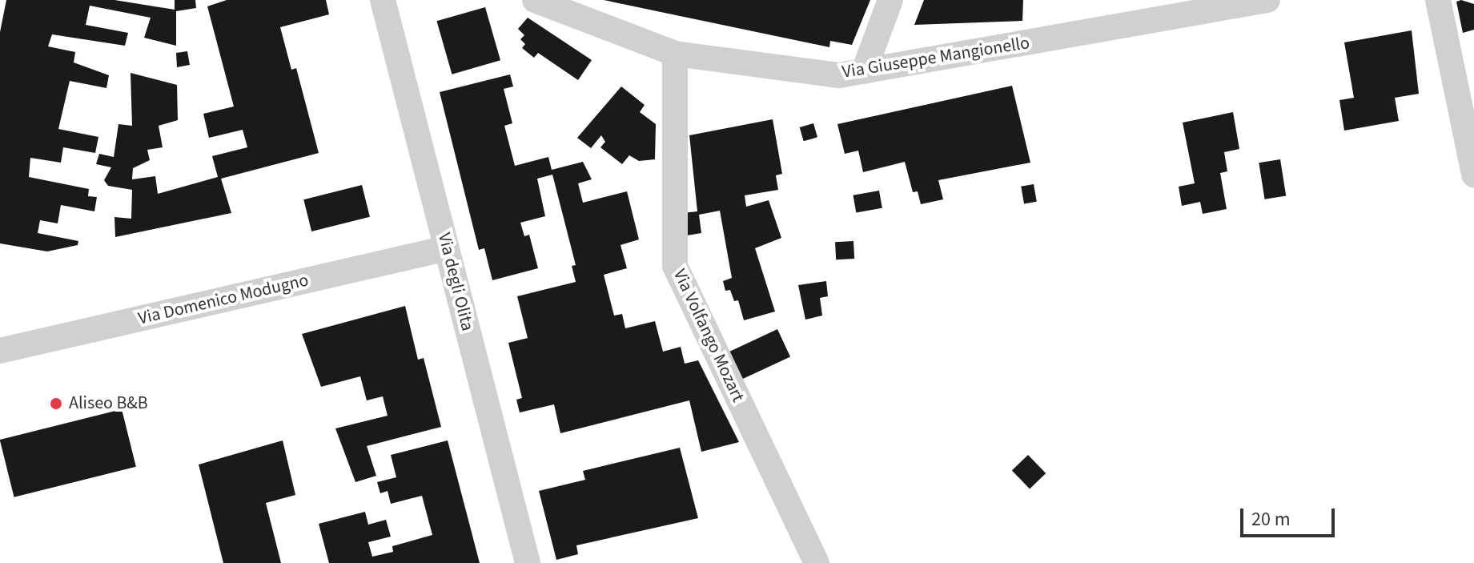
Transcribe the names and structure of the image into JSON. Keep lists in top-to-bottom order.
{
  "streets": {
    "street": [
      "Via Giuseppe Mangionello",
      "Via degli Olita",
      "Via Domenico Modugno",
      "Via Volfango Mozart"
    ]
  },
  "crossings": [
    ["Via Giuseppe Mangionello", "Via Volfango Mozart"],
    ["Via degli Olita", "Via Domenico Modugno"]
  ],
  "places": ["Aliseo B&B"],
  "scale_bar": "20 m"
}
